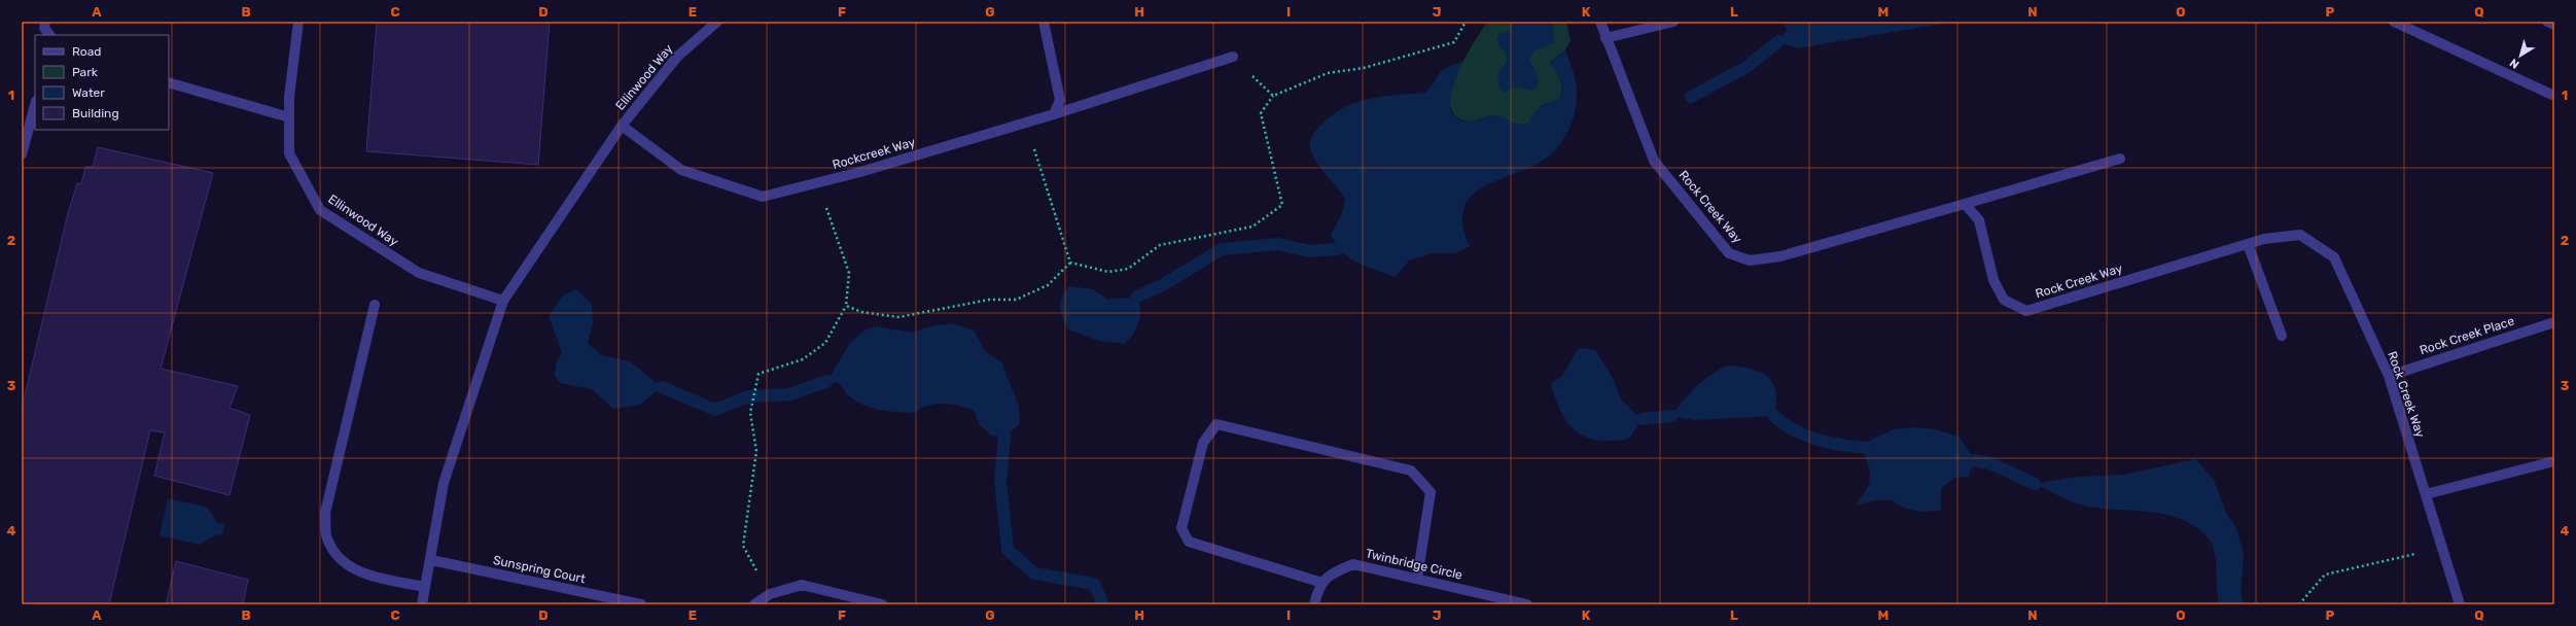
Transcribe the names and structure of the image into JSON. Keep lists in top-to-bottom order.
{
  "streets": {
    "street": [
      "Ellinwood Way",
      "Rockcreek Way",
      "Rock Creek Way",
      "Rock Creek Place",
      "Twinbridge Circle",
      "Sunspring Court"
    ]
  },
  "crossings": [
    ["Ellinwood Way", "Rockcreek Way"],
    ["Ellinwood Way", "Sunspring Court"],
    ["Rock Creek Way", "Rock Creek Place"]
  ],
  "legend": [
    "Road",
    "Park",
    "Water",
    "Building"
  ],
  "north": "bottom left",
  "grid": {
    "columns": [
      "A",
      "B",
      "C",
      "D",
      "E",
      "F",
      "G",
      "H",
      "I",
      "J",
      "K",
      "L",
      "M",
      "N",
      "O",
      "P",
      "Q"
    ],
    "rows": [
      "1",
      "2",
      "3",
      "4"
    ]
  }
}
